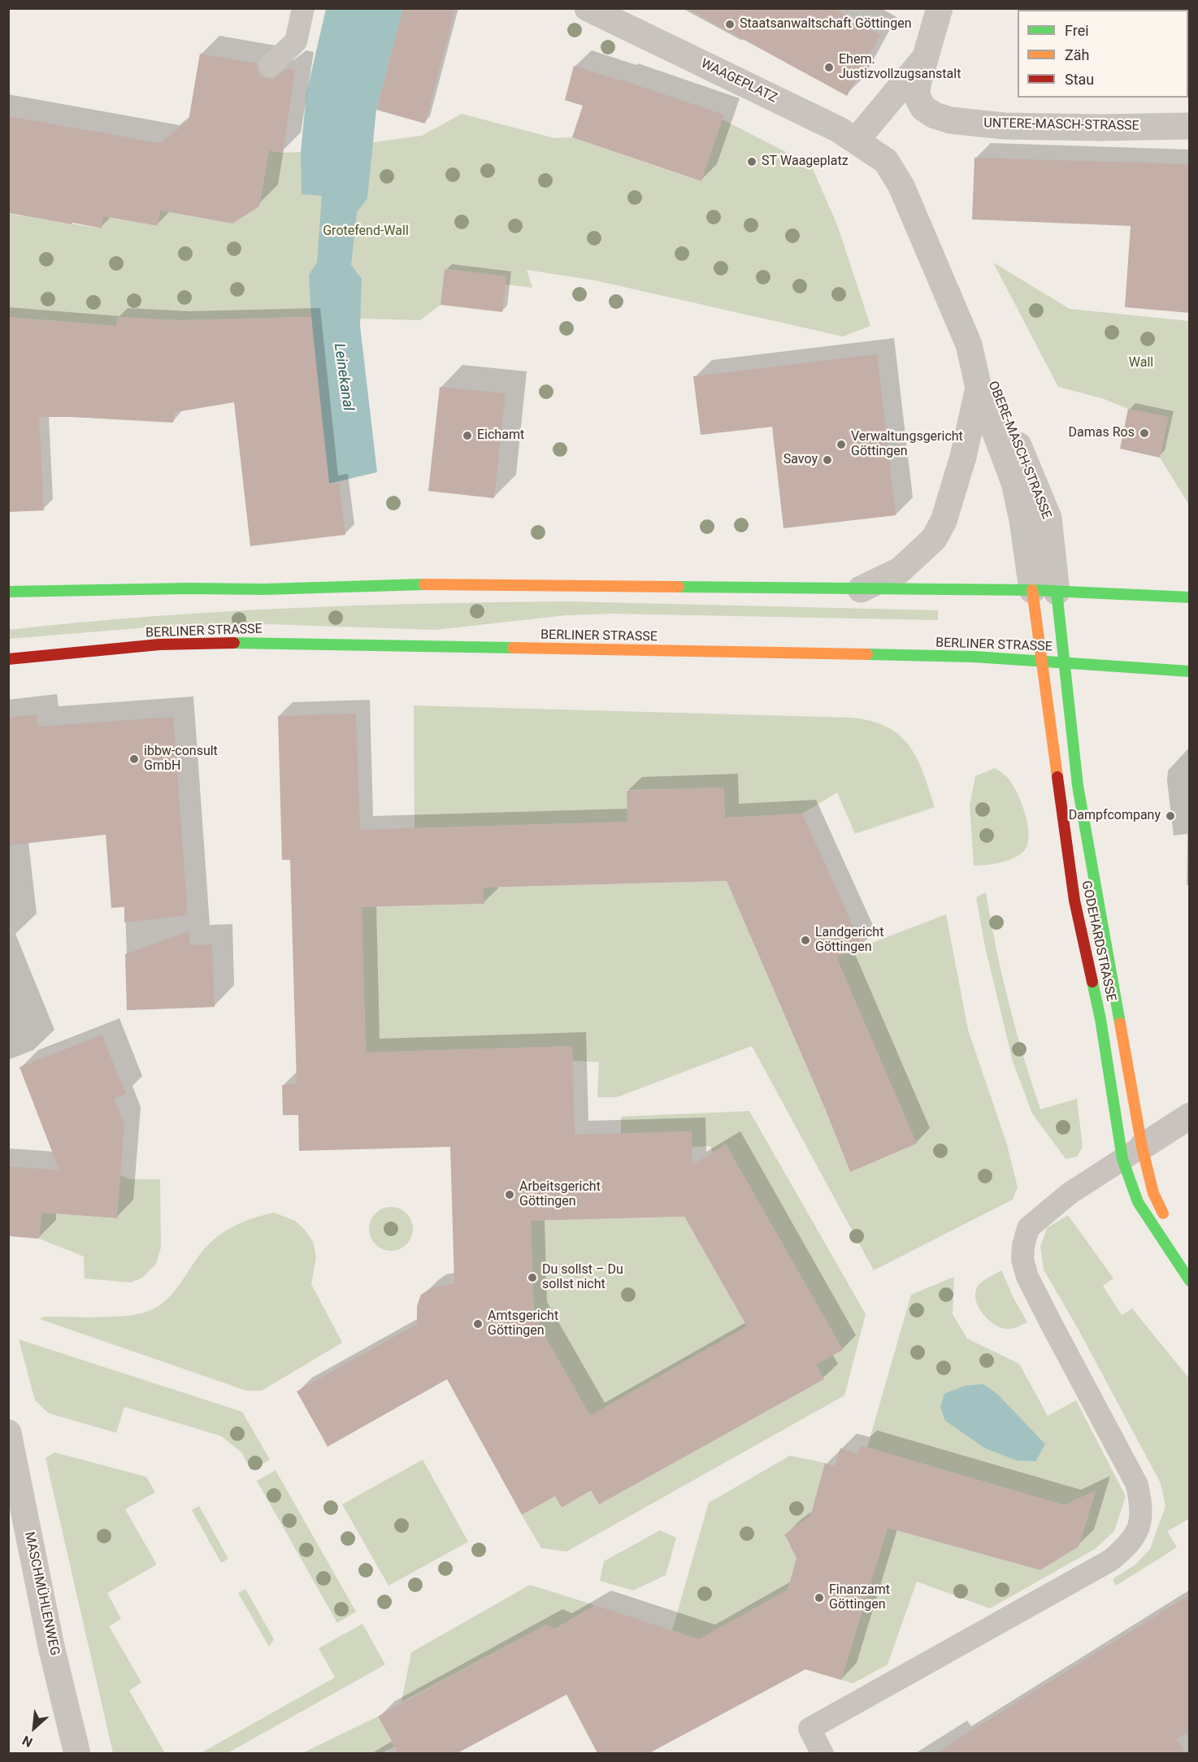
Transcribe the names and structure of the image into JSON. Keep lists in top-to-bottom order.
{
  "streets": {
    "main road": ["BERLINER STRASSE", "GODEHARDSTRASSE"],
    "street": [
      "WAAGEPLATZ",
      "UNTERE-MASCH-STRASSE",
      "OBERE-MASCH-STRASSE",
      "MASCHMÜHLENWEG"
    ]
  },
  "crossings": [
    ["WAAGEPLATZ", "OBERE-MASCH-STRASSE"],
    ["OBERE-MASCH-STRASSE", "GODEHARDSTRASSE"],
    ["BERLINER STRASSE", "GODEHARDSTRASSE"]
  ],
  "water": ["Leinekanal"],
  "parks": ["Grotefend-Wall", "Wall"],
  "places": [
    "Staatsanwaltschaft Göttingen",
    "Ehem. Justizvollzugsanstalt",
    "ST Waageplatz",
    "Damas Ros",
    "Eichamt",
    "Verwaltungsgericht Göttingen",
    "Savoy",
    "ibbw-consult GmbH",
    "Dampfcompany",
    "Landgericht Göttingen",
    "Arbeitsgericht Göttingen",
    "Du sollst – Du sollst nicht",
    "Amtsgericht Göttingen",
    "Finanzamt Göttingen"
  ],
  "legend": ["Frei", "Zäh", "Stau"],
  "north": "bottom left"
}
